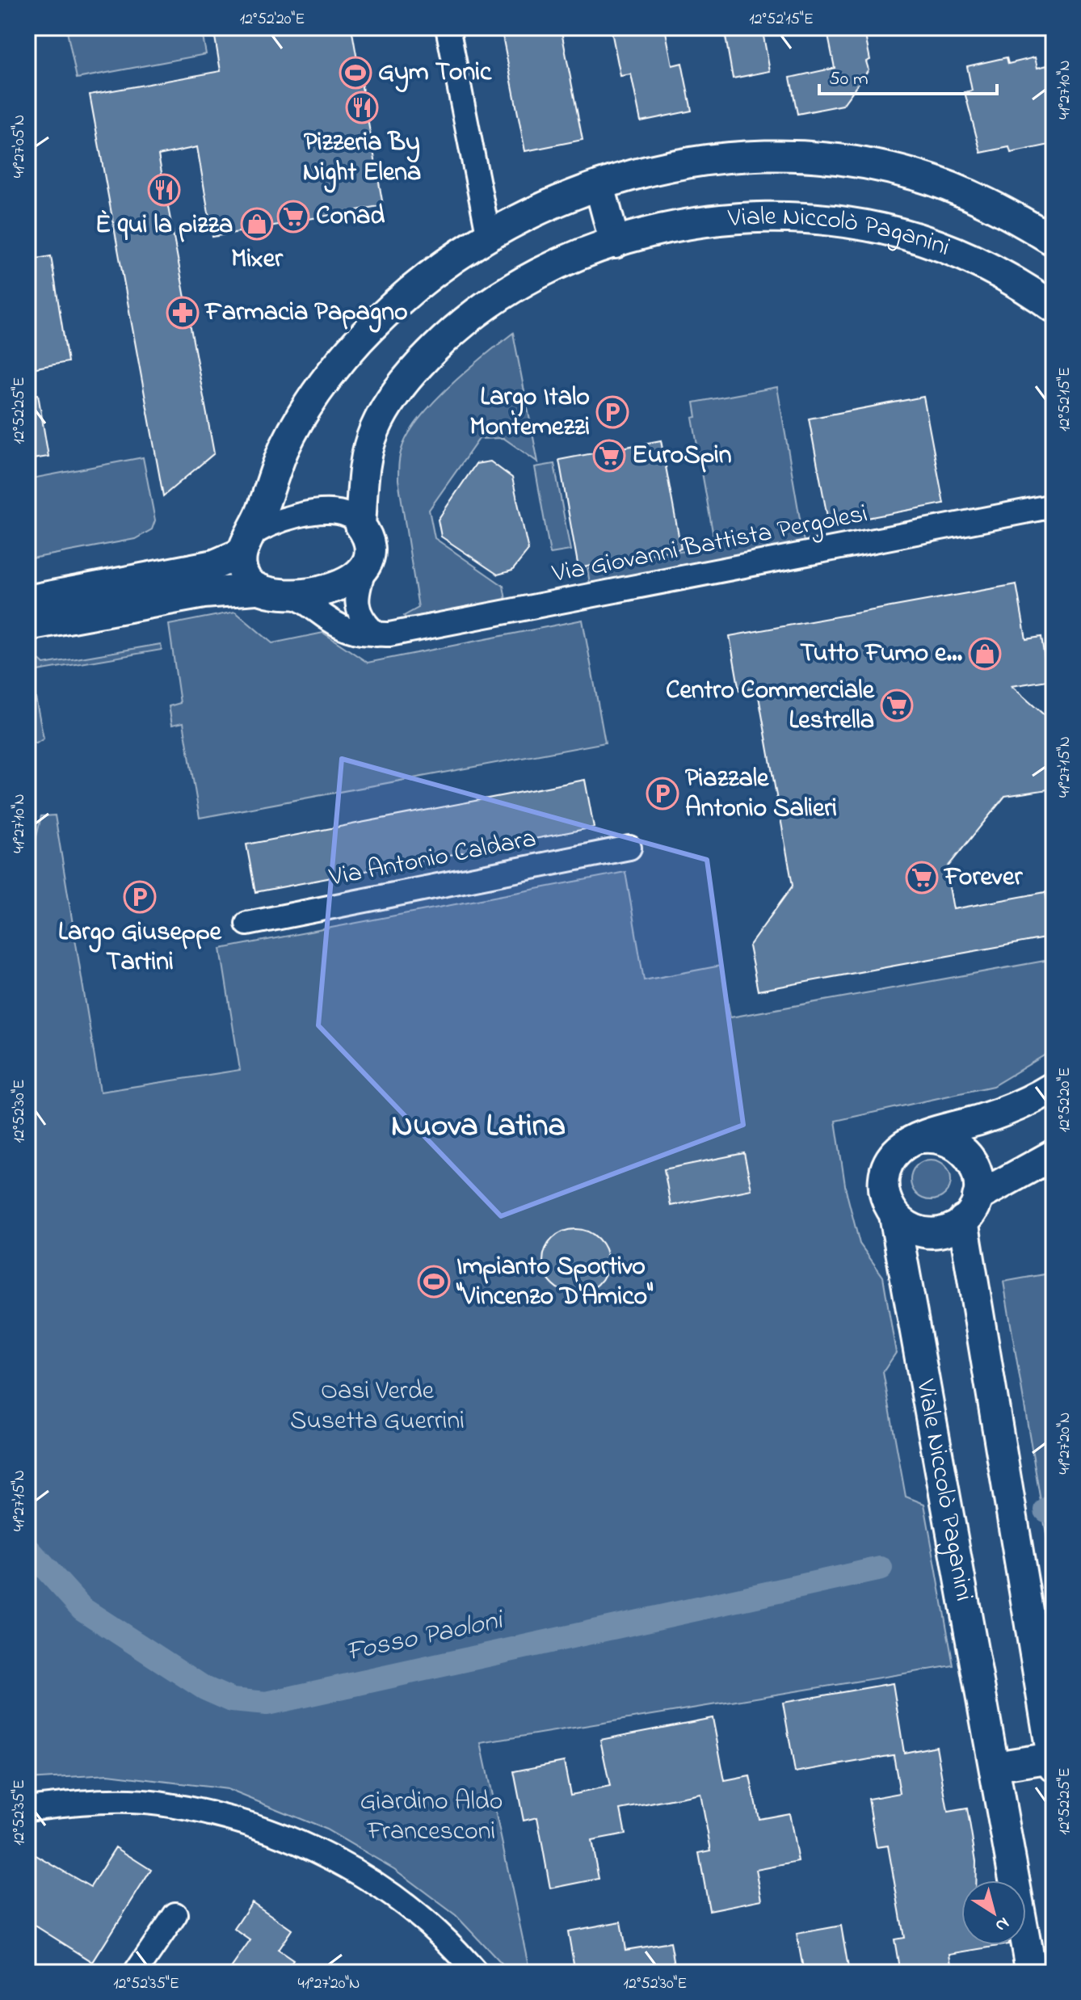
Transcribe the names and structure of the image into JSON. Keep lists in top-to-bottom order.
{
  "streets": {
    "street": ["Viale Niccolò Paganini", "Via Giovanni Battista Pergolesi", "Via Antonio Caldara"]
  },
  "crossings": [
    ["Viale Niccolò Paganini", "Via Giovanni Battista Pergolesi"]
  ],
  "districts": ["Nuova Latina"],
  "water": ["Fosso Paoloni"],
  "parks": ["Oasi Verde Susetta Guerrini", "Giardino Aldo Francesconi"],
  "places": {
    "sports": ["Gym Tonic", "Impianto Sportivo \"Vincenzo D'Amico\""],
    "restaurant": ["Pizzeria By Night Elena", "È qui la pizza"],
    "supermarket": [
      "Conad",
      "EuroSpin",
      "Centro Commerciale Lestrella",
      "Forever"
    ],
    "shop": ["Mixer", "Tutto Fumo e..."],
    "pharmacy": ["Farmacia Papagno"],
    "parking": ["Largo Italo Montemezzi", "Piazzale Antonio Salieri", "Largo Giuseppe Tartini"]
  },
  "scale_bar": "50 m",
  "north": "bottom right",
  "coordinates": [
    "12°52'20\"E",
    "12°52'15\"E",
    "41°27'10\"N",
    "41°27'05\"N",
    "12°52'25\"E",
    "41°27'15\"N",
    "12°52'30\"E",
    "41°27'20\"N",
    "12°52'35\"E"
  ]
}
